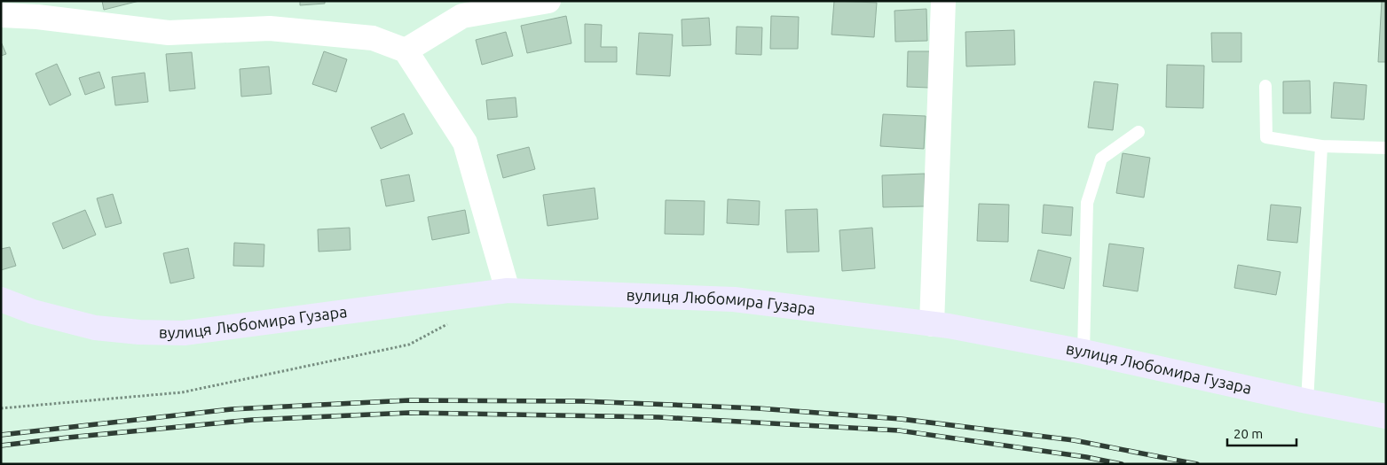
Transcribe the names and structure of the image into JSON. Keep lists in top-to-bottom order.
{
  "streets": {
    "main road": ["вулиця Любомира Гузара"]
  },
  "scale_bar": "20 m"
}
